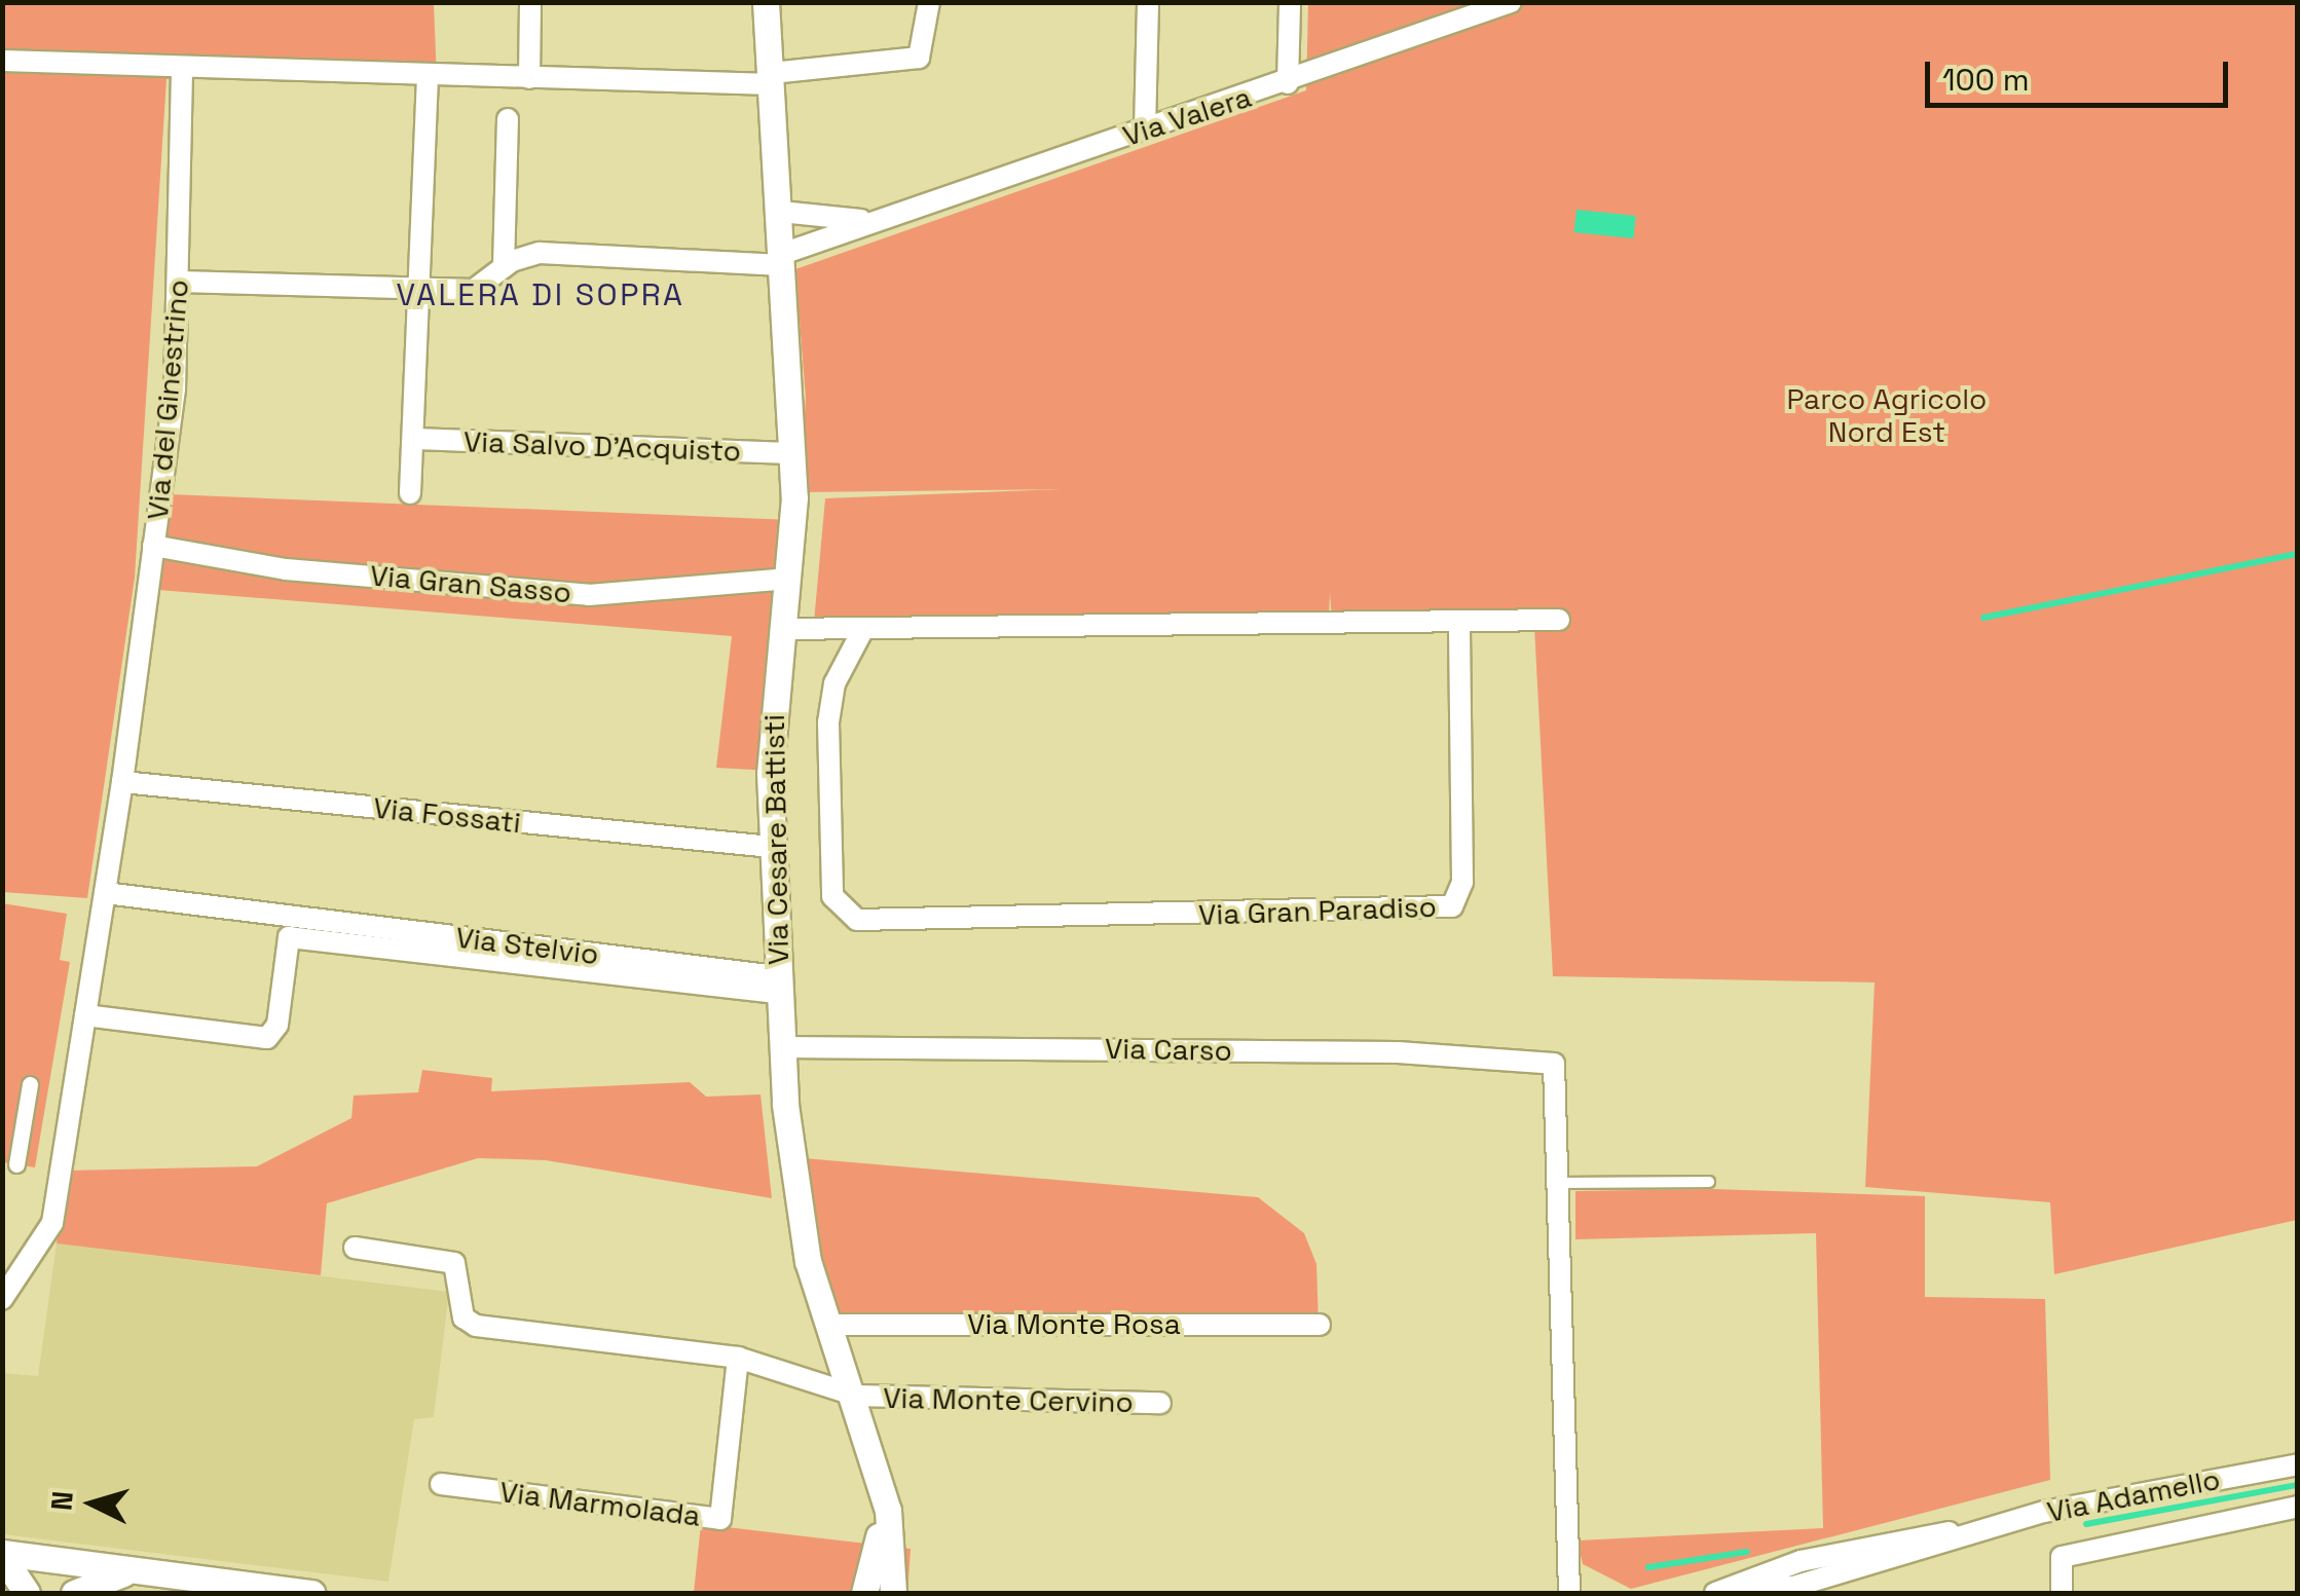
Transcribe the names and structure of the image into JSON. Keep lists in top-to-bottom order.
{
  "streets": {
    "street": [
      "Via Valera",
      "Via del Ginestrino",
      "Via Salvo D'Acquisto",
      "Via Gran Sasso",
      "Via Fossati",
      "Via Cesare Battisti",
      "Via Gran Paradiso",
      "Via Stelvio",
      "Via Carso",
      "Via Monte Rosa",
      "Via Monte Cervino",
      "Via Adamello",
      "Via Marmolada"
    ]
  },
  "crossings": [
    ["Via Valera", "Via Cesare Battisti"],
    ["Via del Ginestrino", "Via Gran Sasso"],
    ["Via del Ginestrino", "Via Fossati"],
    ["Via del Ginestrino", "Via Stelvio"],
    ["Via Salvo D'Acquisto", "Via Cesare Battisti"],
    ["Via Gran Sasso", "Via Cesare Battisti"],
    ["Via Fossati", "Via Cesare Battisti"],
    ["Via Cesare Battisti", "Via Stelvio"],
    ["Via Cesare Battisti", "Via Carso"],
    ["Via Cesare Battisti", "Via Monte Rosa"],
    ["Via Cesare Battisti", "Via Monte Cervino"]
  ],
  "districts": ["VALERA DI SOPRA"],
  "parks": ["Parco Agricolo Nord Est"],
  "scale_bar": "100 m",
  "north": "left"
}
